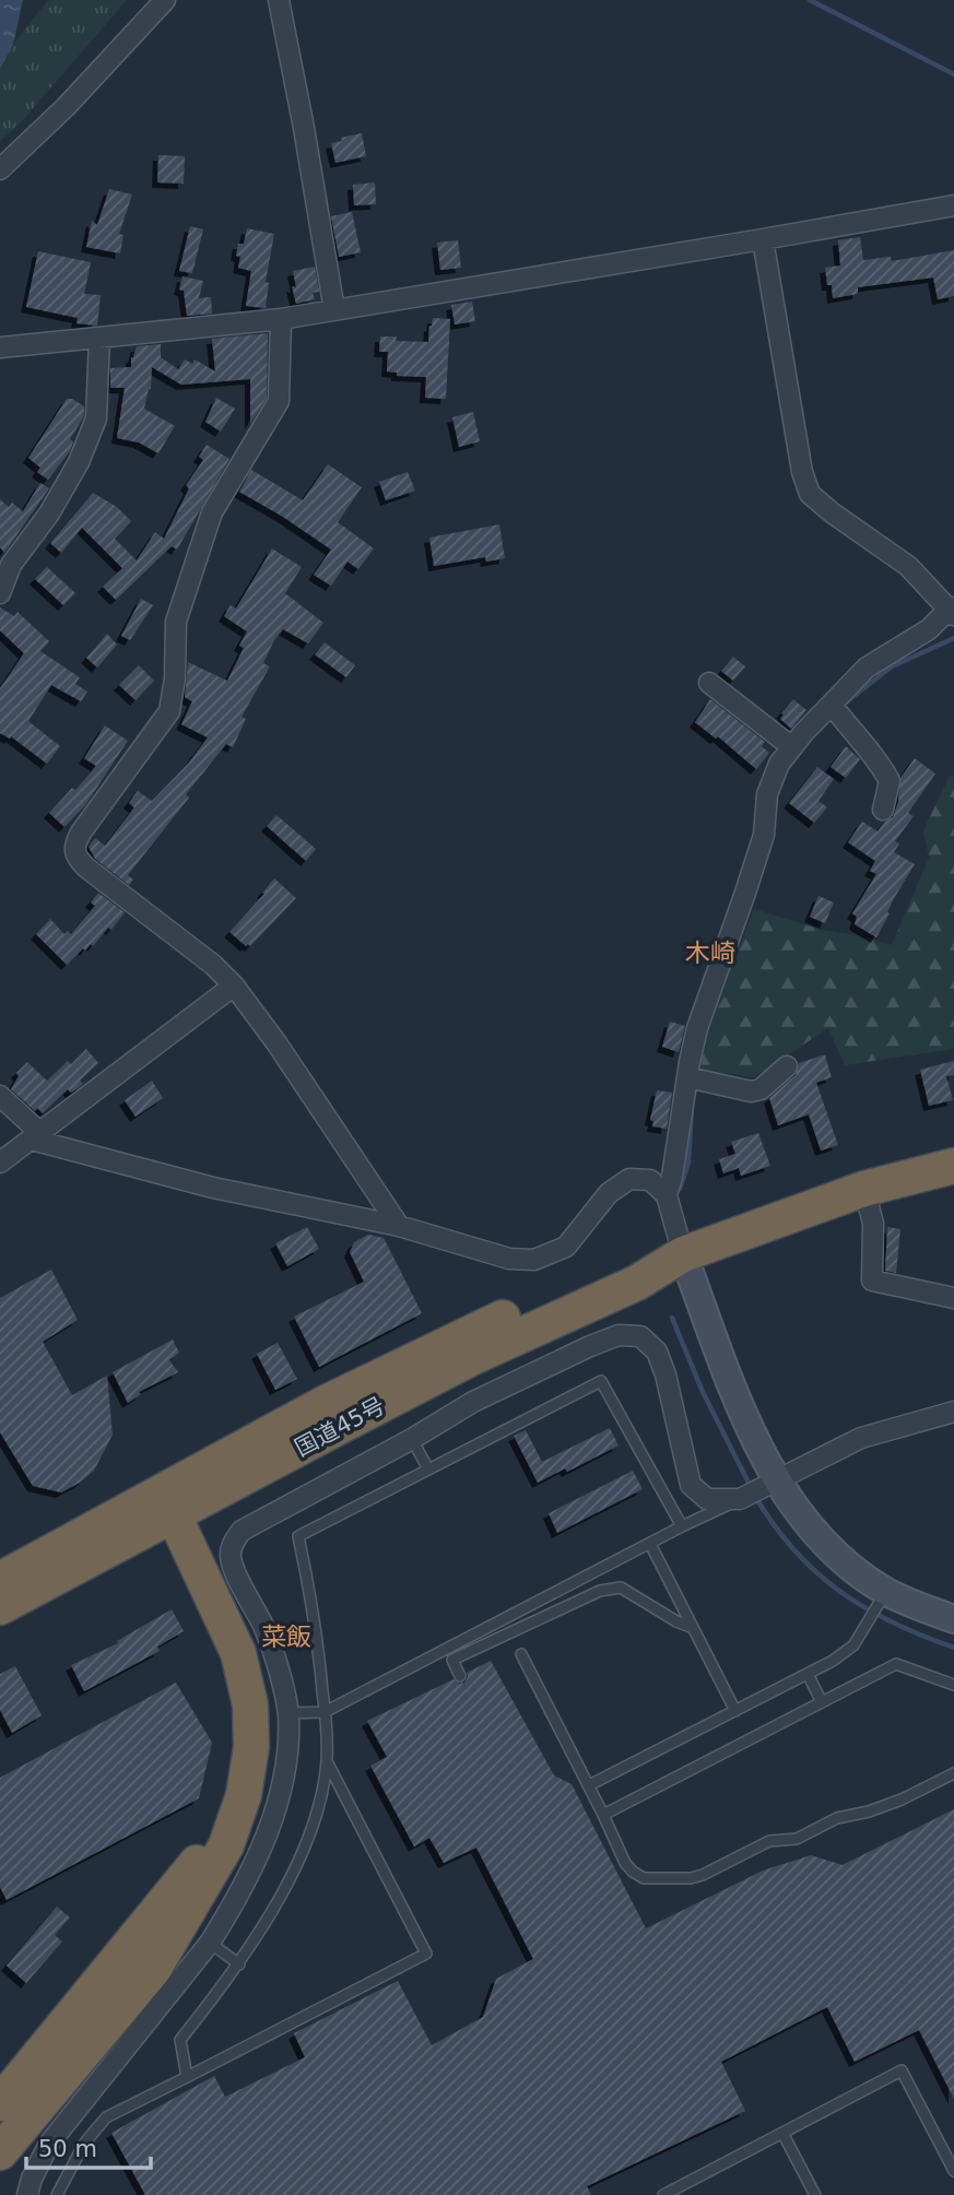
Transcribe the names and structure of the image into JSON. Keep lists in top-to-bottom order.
{
  "streets": {
    "highway": ["国道45号"]
  },
  "districts": ["木崎", "菜飯"],
  "scale_bar": "50 m"
}
